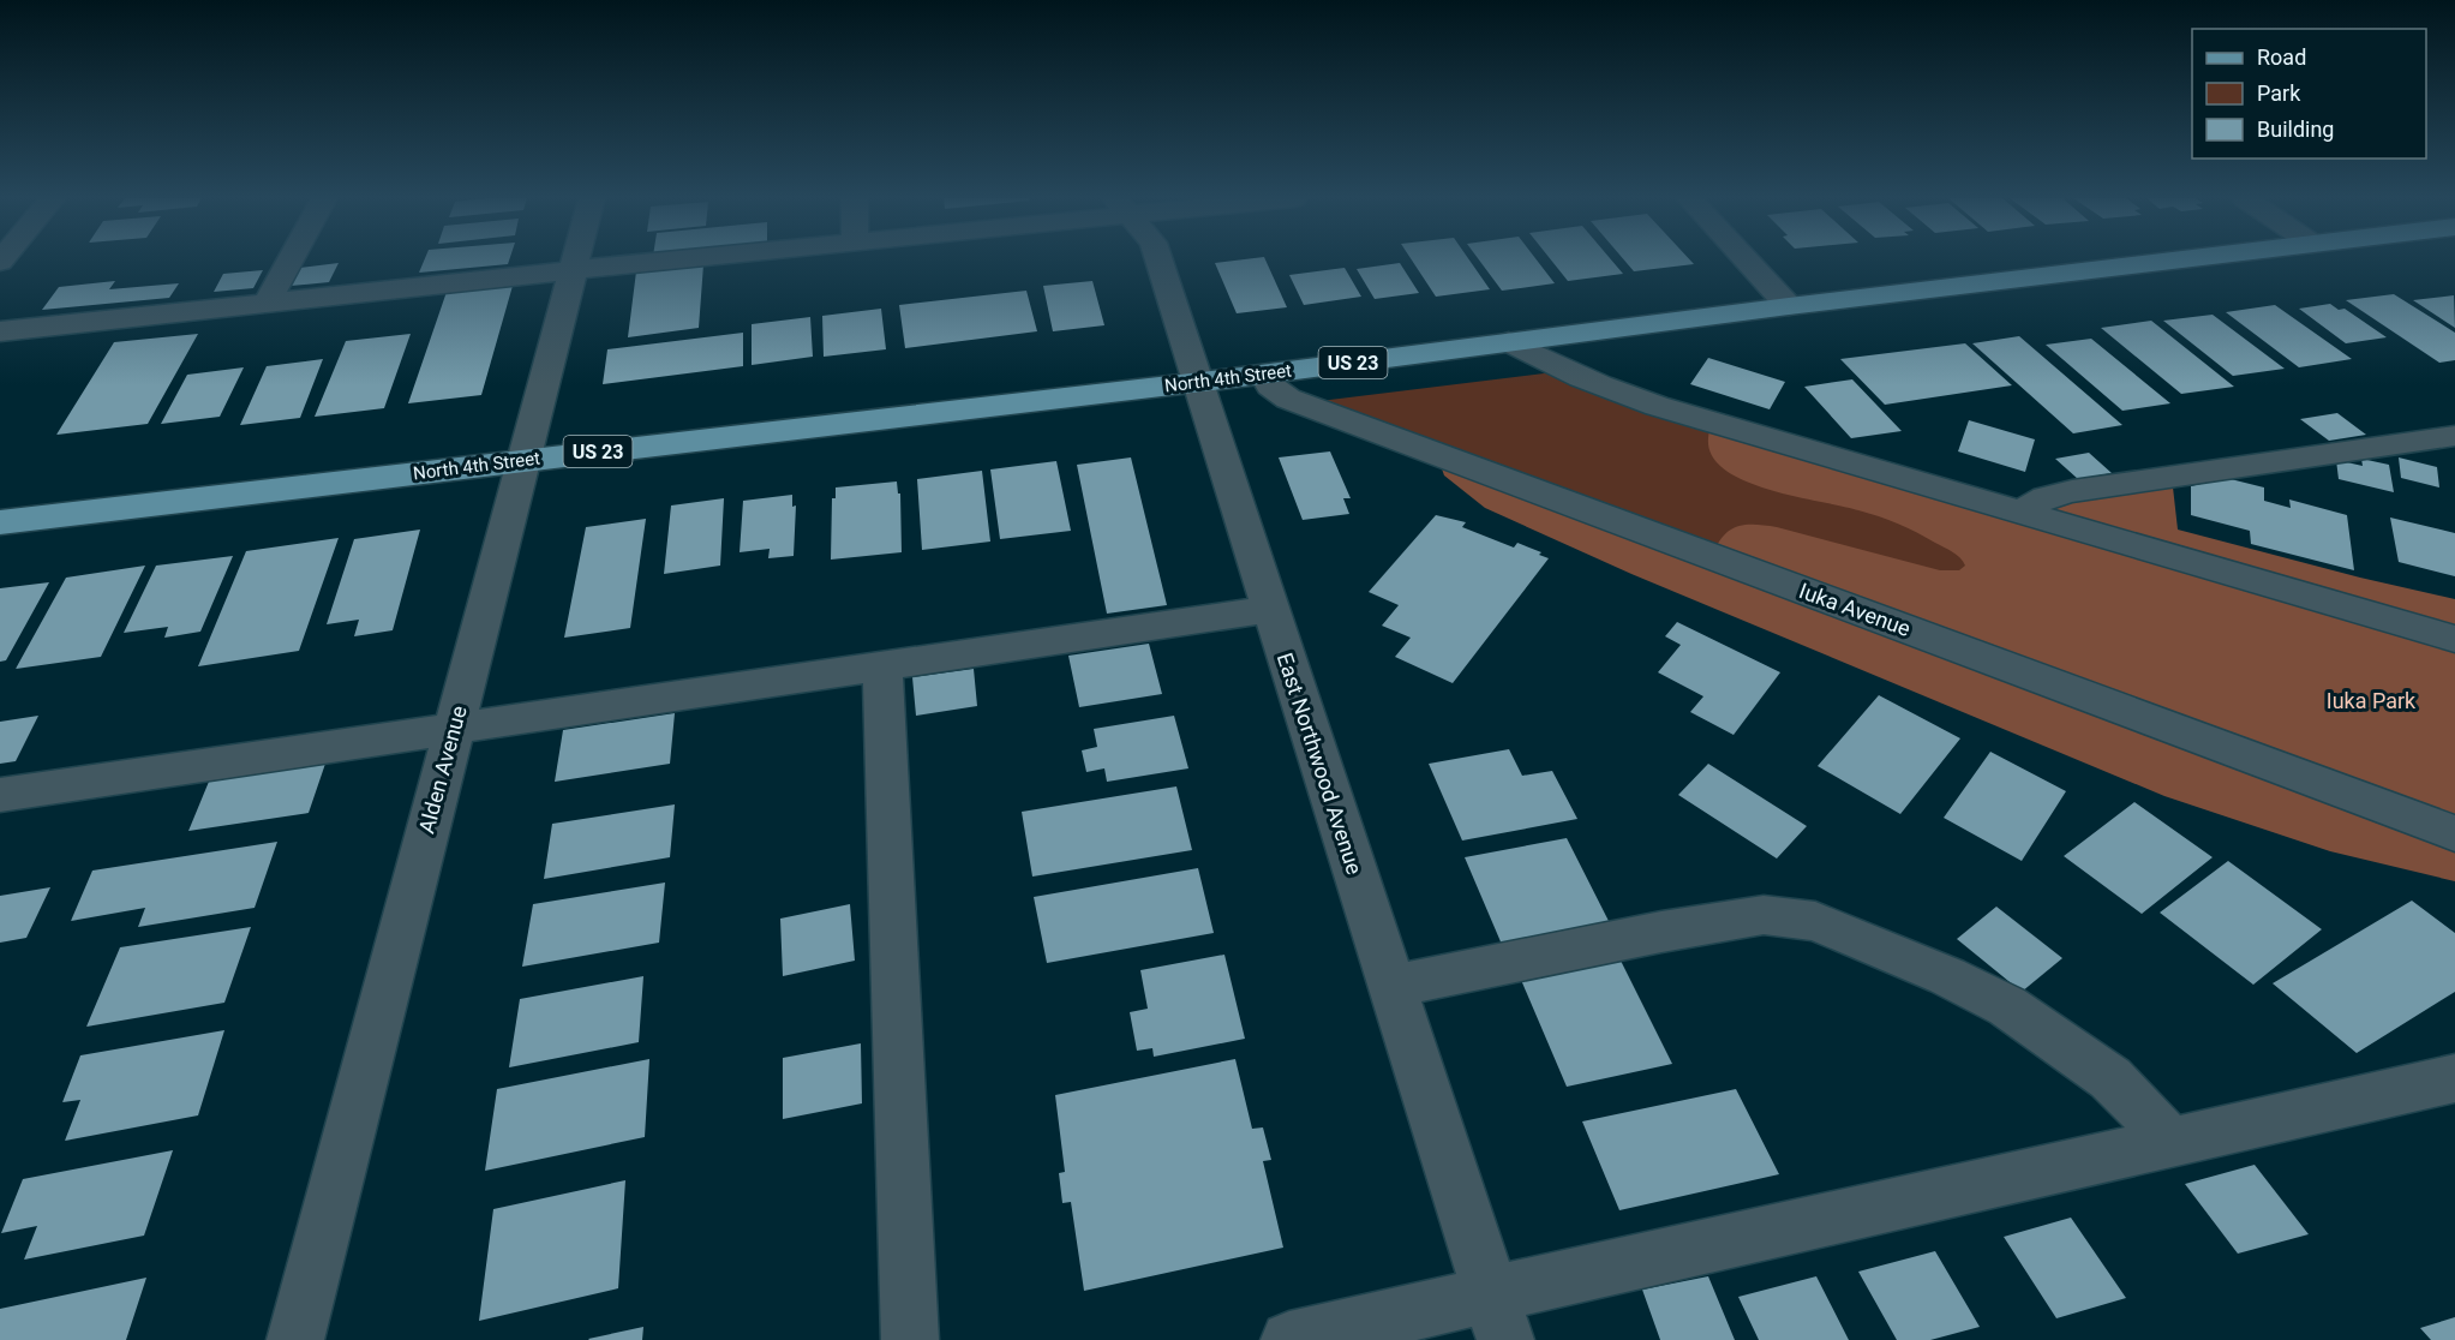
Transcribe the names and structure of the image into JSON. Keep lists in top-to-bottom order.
{
  "streets": {
    "main road": ["US 23", "North 4th Street"],
    "street": ["Iuka Avenue", "East Northwood Avenue", "Alden Avenue"]
  },
  "crossings": [
    ["North 4th Street", "Iuka Avenue"],
    ["North 4th Street", "East Northwood Avenue"],
    ["North 4th Street", "Alden Avenue"]
  ],
  "parks": ["Iuka Park"],
  "legend": ["Road", "Park", "Building"]
}
